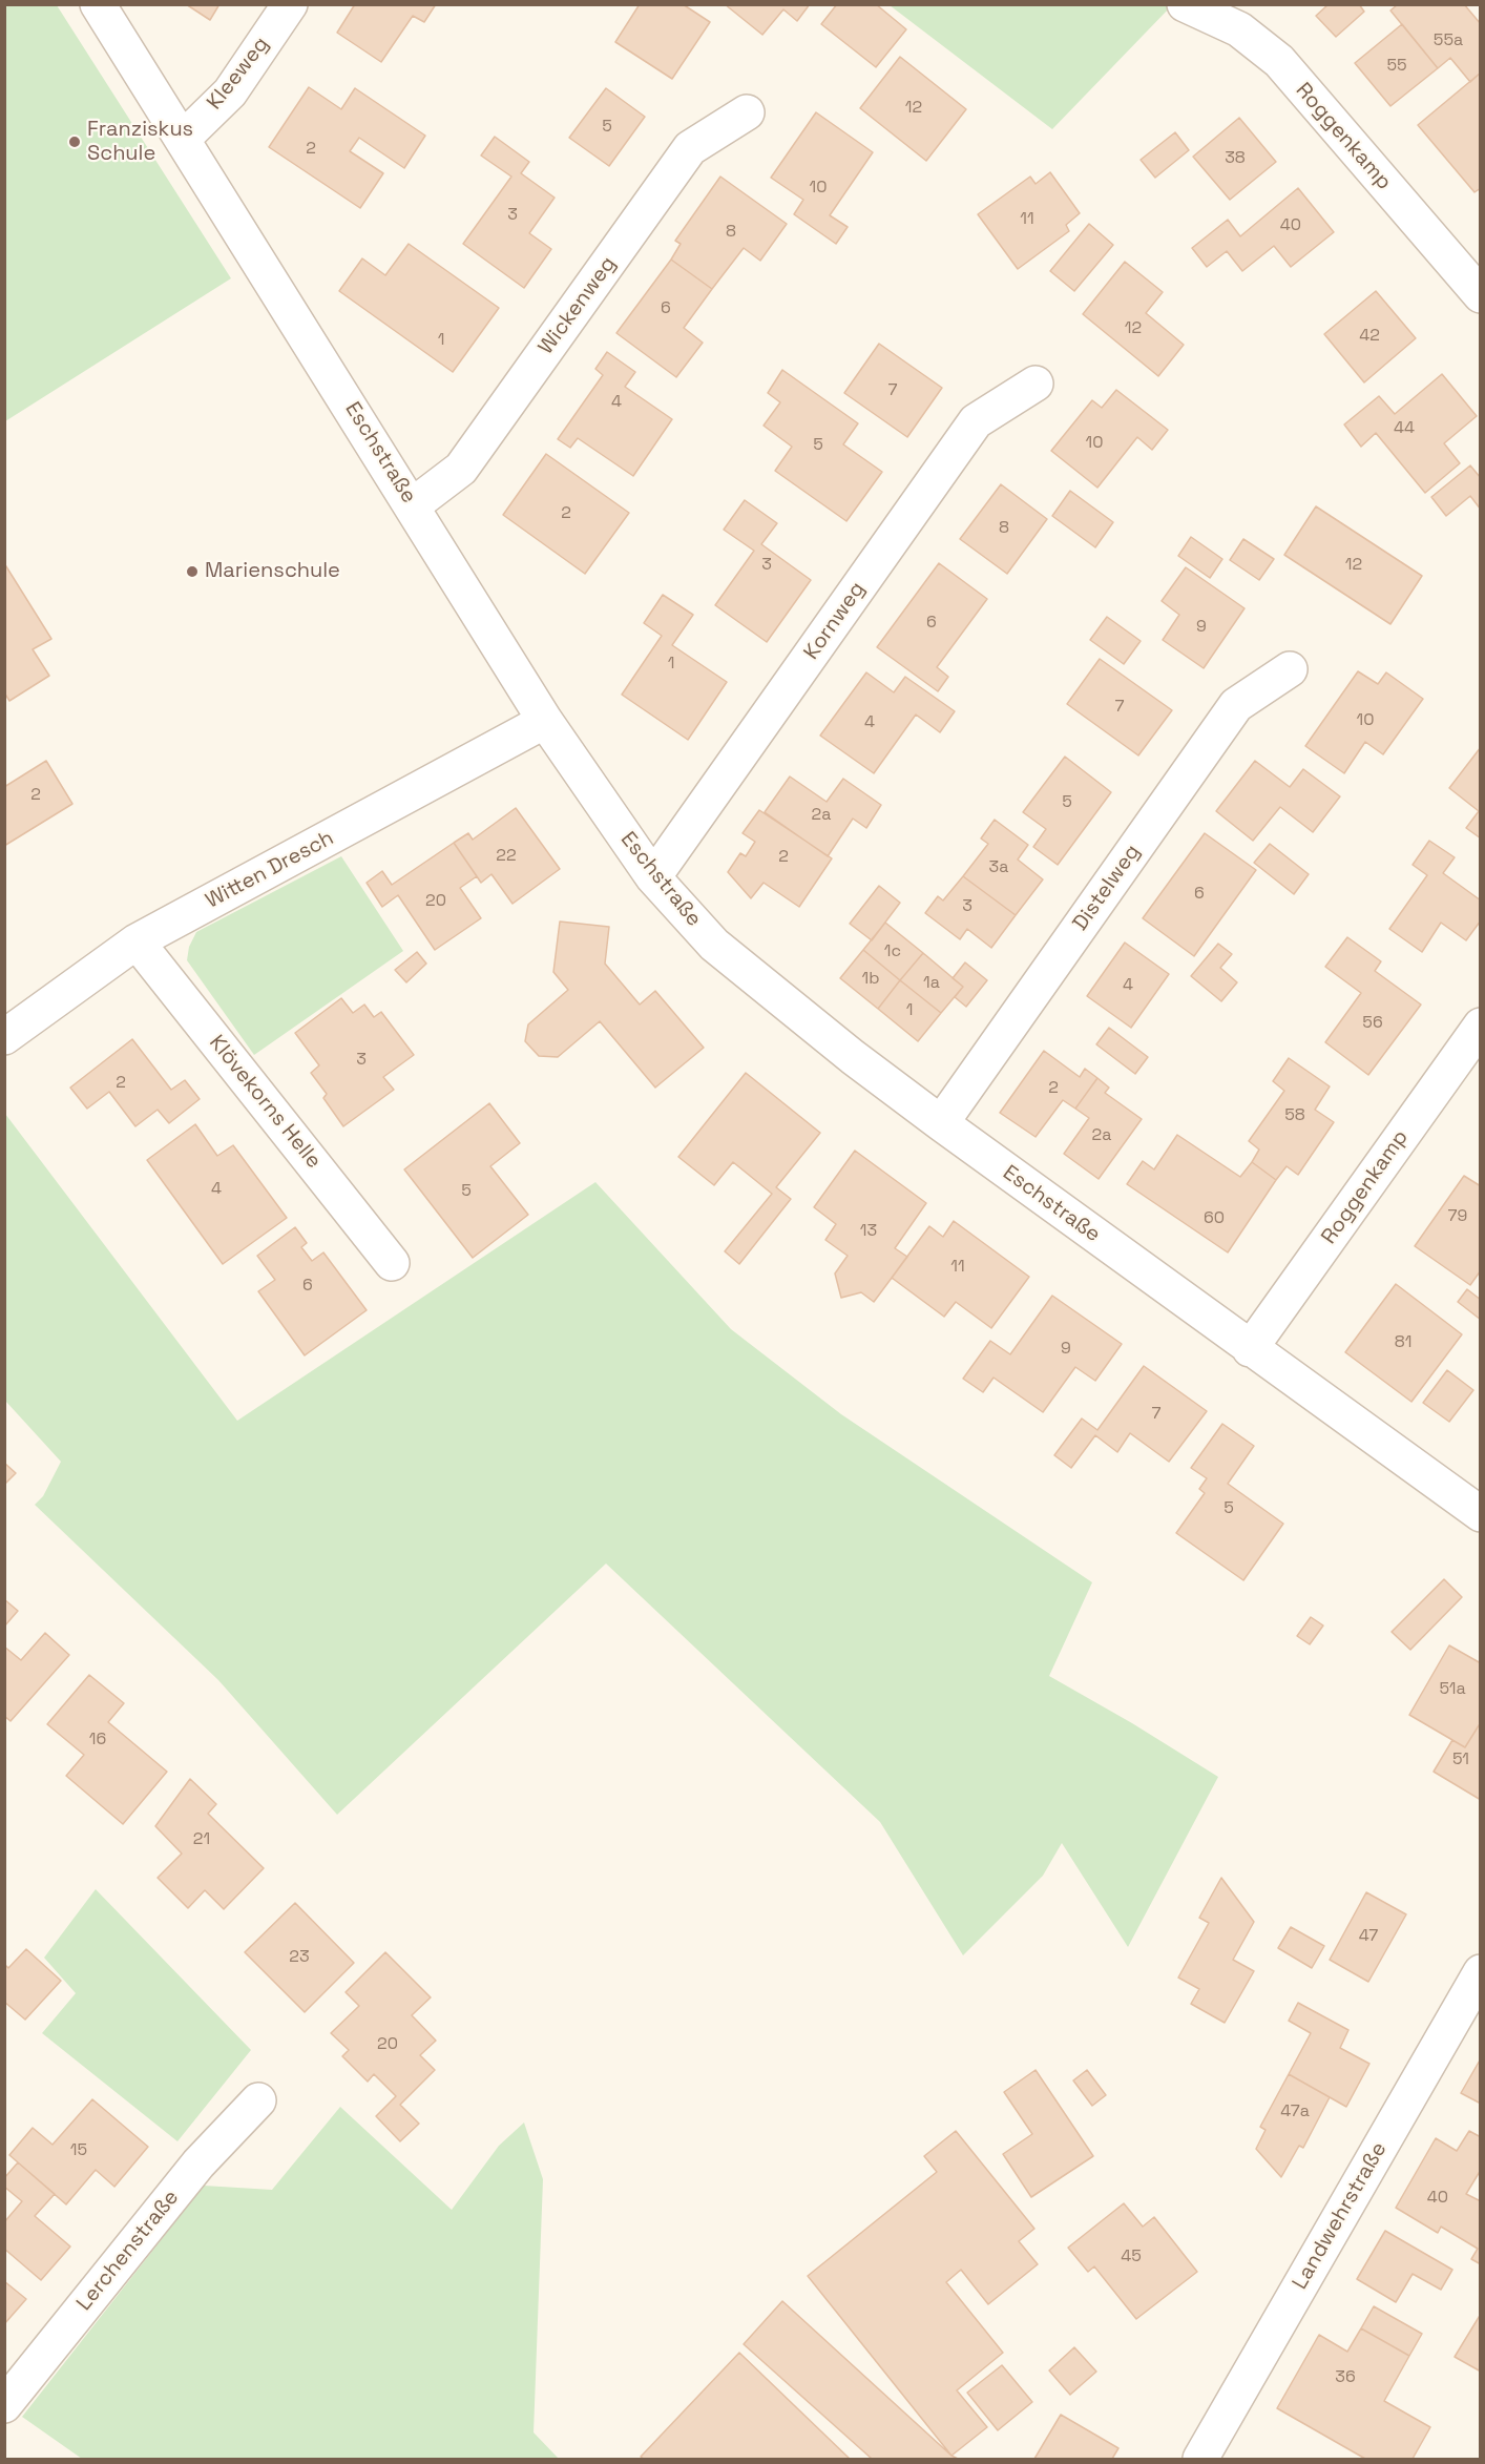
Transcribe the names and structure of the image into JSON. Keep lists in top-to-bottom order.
{
  "streets": {
    "street": [
      "Kleeweg",
      "Roggenkamp",
      "Wickenweg",
      "Eschstraße",
      "Kornweg",
      "Witten Dresch",
      "Distelweg",
      "Klövekorns Helle",
      "Landwehrstraße",
      "Lerchenstraße"
    ]
  },
  "crossings": [
    ["Kleeweg", "Eschstraße"],
    ["Roggenkamp", "Eschstraße"],
    ["Wickenweg", "Eschstraße"],
    ["Eschstraße", "Kornweg"],
    ["Eschstraße", "Witten Dresch"],
    ["Eschstraße", "Distelweg"],
    ["Witten Dresch", "Klövekorns Helle"]
  ],
  "places": ["Franziskus Schule", "Marienschule"],
  "house_numbers": [
    "55a",
    "55",
    "12",
    "5",
    "2",
    "38",
    "10",
    "3",
    "11",
    "40",
    "8",
    "6",
    "12",
    "42",
    "1",
    "7",
    "4",
    "44",
    "10",
    "5",
    "2",
    "8",
    "3",
    "12",
    "6",
    "9",
    "1",
    "7",
    "10",
    "4",
    "2",
    "5",
    "2a",
    "22",
    "2",
    "3a",
    "6",
    "20",
    "3",
    "1c",
    "1b",
    "1a",
    "4",
    "1",
    "56",
    "3",
    "2",
    "2",
    "58",
    "2a",
    "4",
    "5",
    "79",
    "60",
    "13",
    "11",
    "6",
    "81",
    "9",
    "7",
    "5",
    "51a",
    "16",
    "51",
    "21",
    "47",
    "23",
    "20",
    "47a",
    "15",
    "40",
    "45",
    "36"
  ]
}
